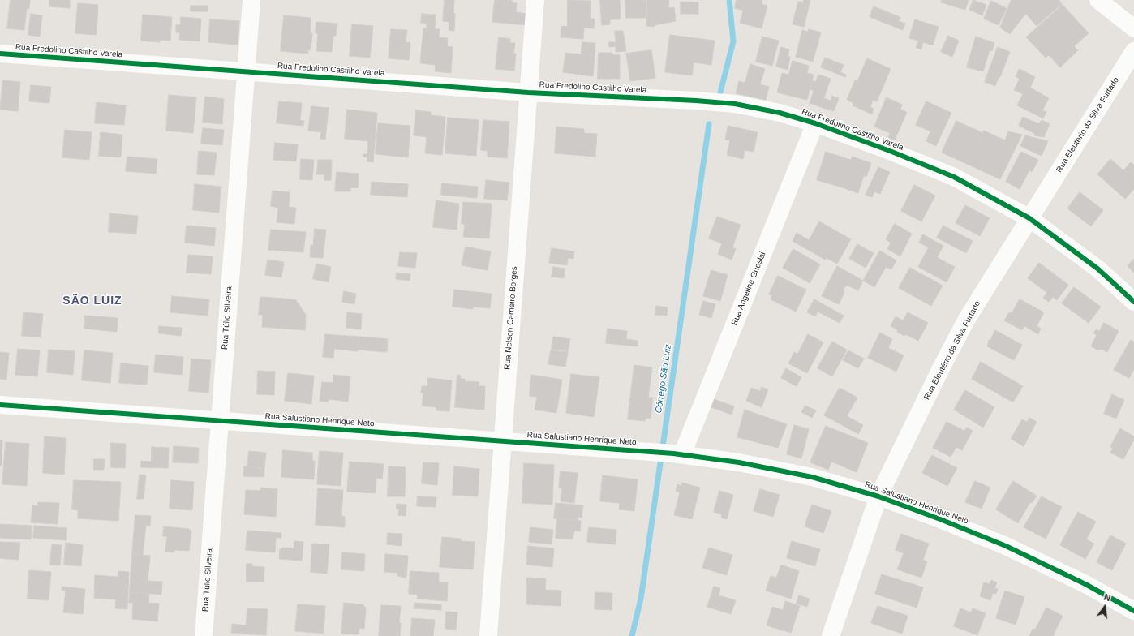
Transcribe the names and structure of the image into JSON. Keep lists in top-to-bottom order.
{
  "streets": {
    "street": [
      "Rua Fredolino Castilho Varela",
      "Rua Eleutério da Silva Furtado",
      "Rua Angelina Gueslai",
      "Rua Túlio Silveira",
      "Rua Nelson Carneiro Borges",
      "Rua Salustiano Henrique Neto"
    ]
  },
  "crossings": [
    ["Rua Fredolino Castilho Varela", "Rua Eleutério da Silva Furtado"],
    ["Rua Fredolino Castilho Varela", "Rua Angelina Gueslai"],
    ["Rua Fredolino Castilho Varela", "Rua Túlio Silveira"],
    ["Rua Fredolino Castilho Varela", "Rua Nelson Carneiro Borges"],
    ["Rua Eleutério da Silva Furtado", "Rua Salustiano Henrique Neto"],
    ["Rua Angelina Gueslai", "Rua Salustiano Henrique Neto"],
    ["Rua Túlio Silveira", "Rua Salustiano Henrique Neto"],
    ["Rua Nelson Carneiro Borges", "Rua Salustiano Henrique Neto"]
  ],
  "districts": ["SÃO LUIZ"],
  "water": ["Córrego São Luiz"],
  "north": "top"
}
